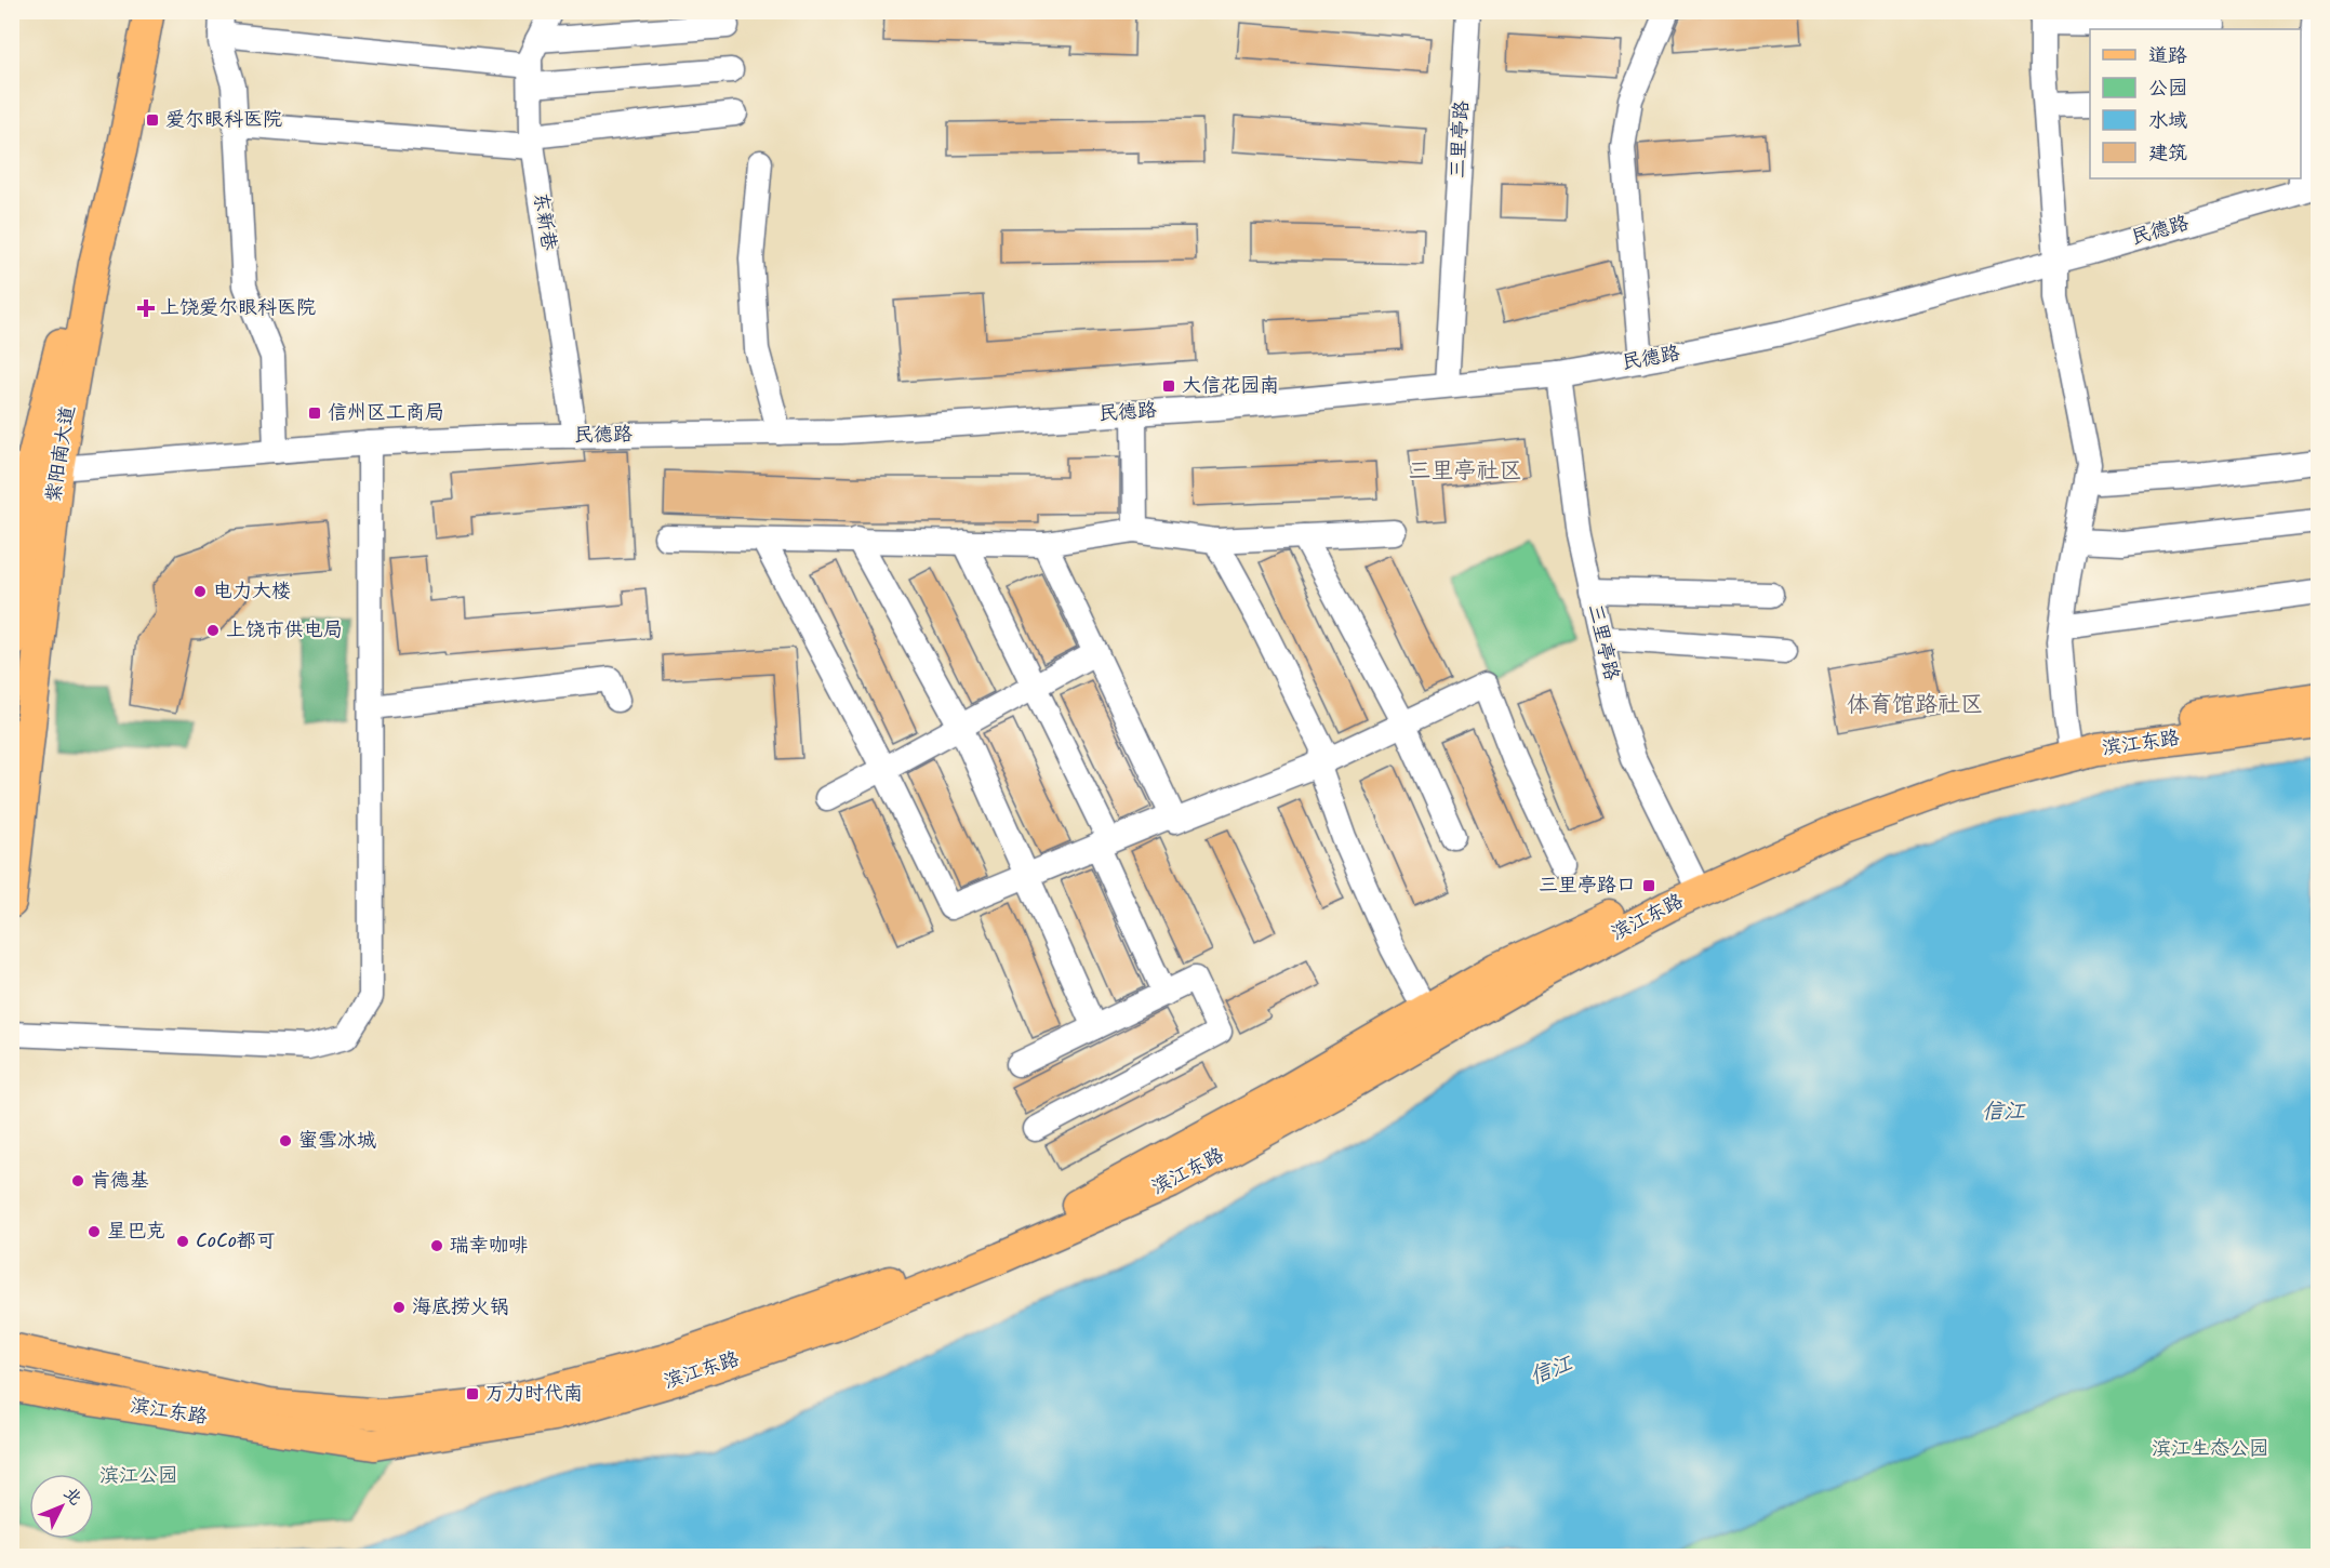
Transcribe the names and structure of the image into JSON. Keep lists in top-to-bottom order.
{
  "streets": {
    "main road": ["紫阳南大道", "滨江东路"],
    "street": ["三里亭路", "东新巷", "民德路"]
  },
  "crossings": [
    ["三里亭路", "民德路"],
    ["三里亭路", "滨江东路"],
    ["东新巷", "民德路"],
    ["民德路", "紫阳南大道"]
  ],
  "districts": ["三里亭社区", "体育馆路社区"],
  "water": ["信江"],
  "parks": ["滨江生态公园", "滨江公园"],
  "places": {
    "transit": [
      "爱尔眼科医院",
      "大信花园南",
      "信州区工商局",
      "三里亭路口",
      "万力时代南"
    ],
    "health": ["上饶爱尔眼科医院"],
    "other": [
      "电力大楼",
      "上饶市供电局",
      "蜜雪冰城",
      "肯德基",
      "星巴克",
      "CoCo都可",
      "瑞幸咖啡",
      "海底捞火锅"
    ]
  },
  "legend": [
    "道路",
    "公园",
    "水域",
    "建筑"
  ],
  "north": "top right"
}
